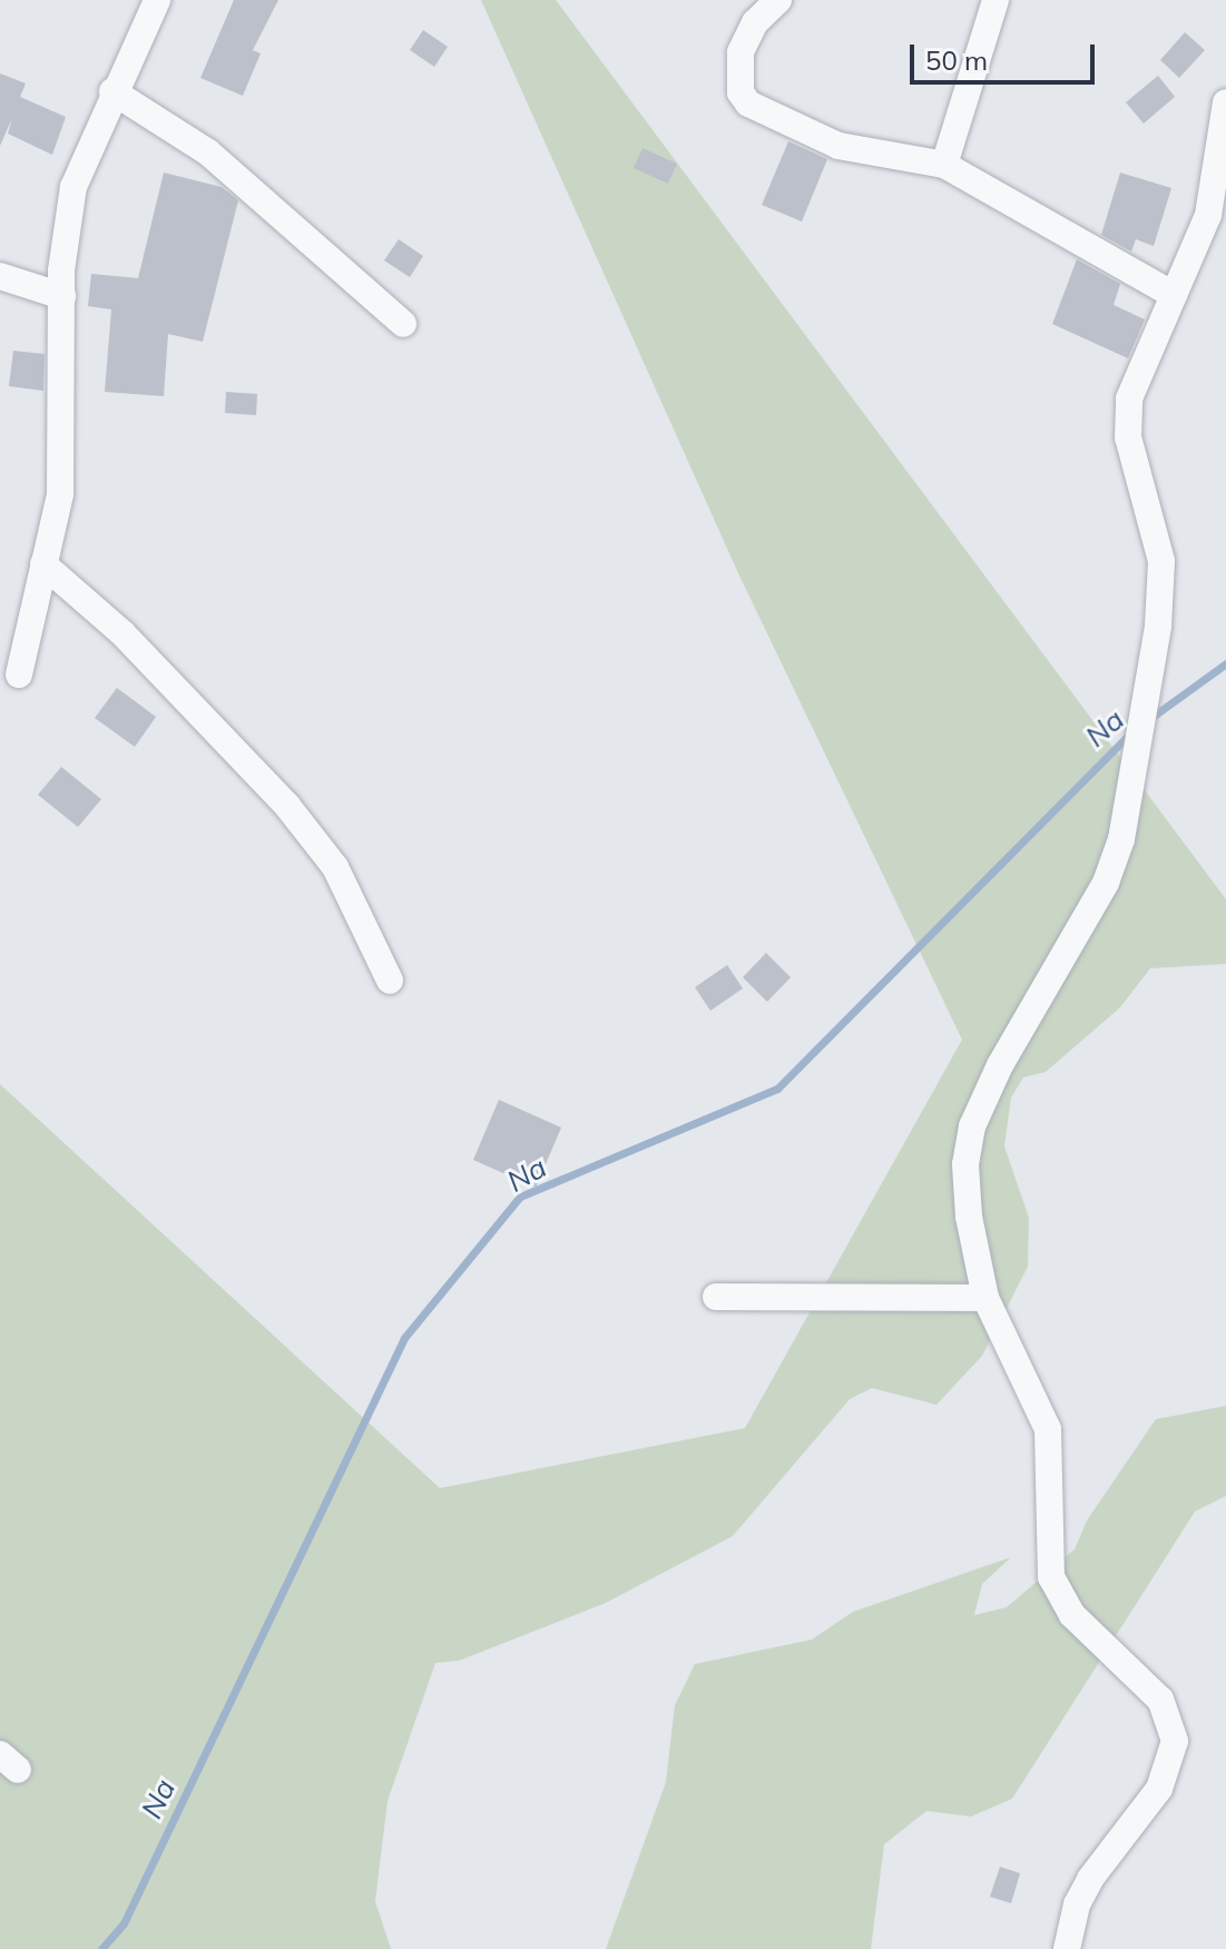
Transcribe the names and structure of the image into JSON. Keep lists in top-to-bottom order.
{
  "water": ["Na"],
  "scale_bar": "50 m"
}
